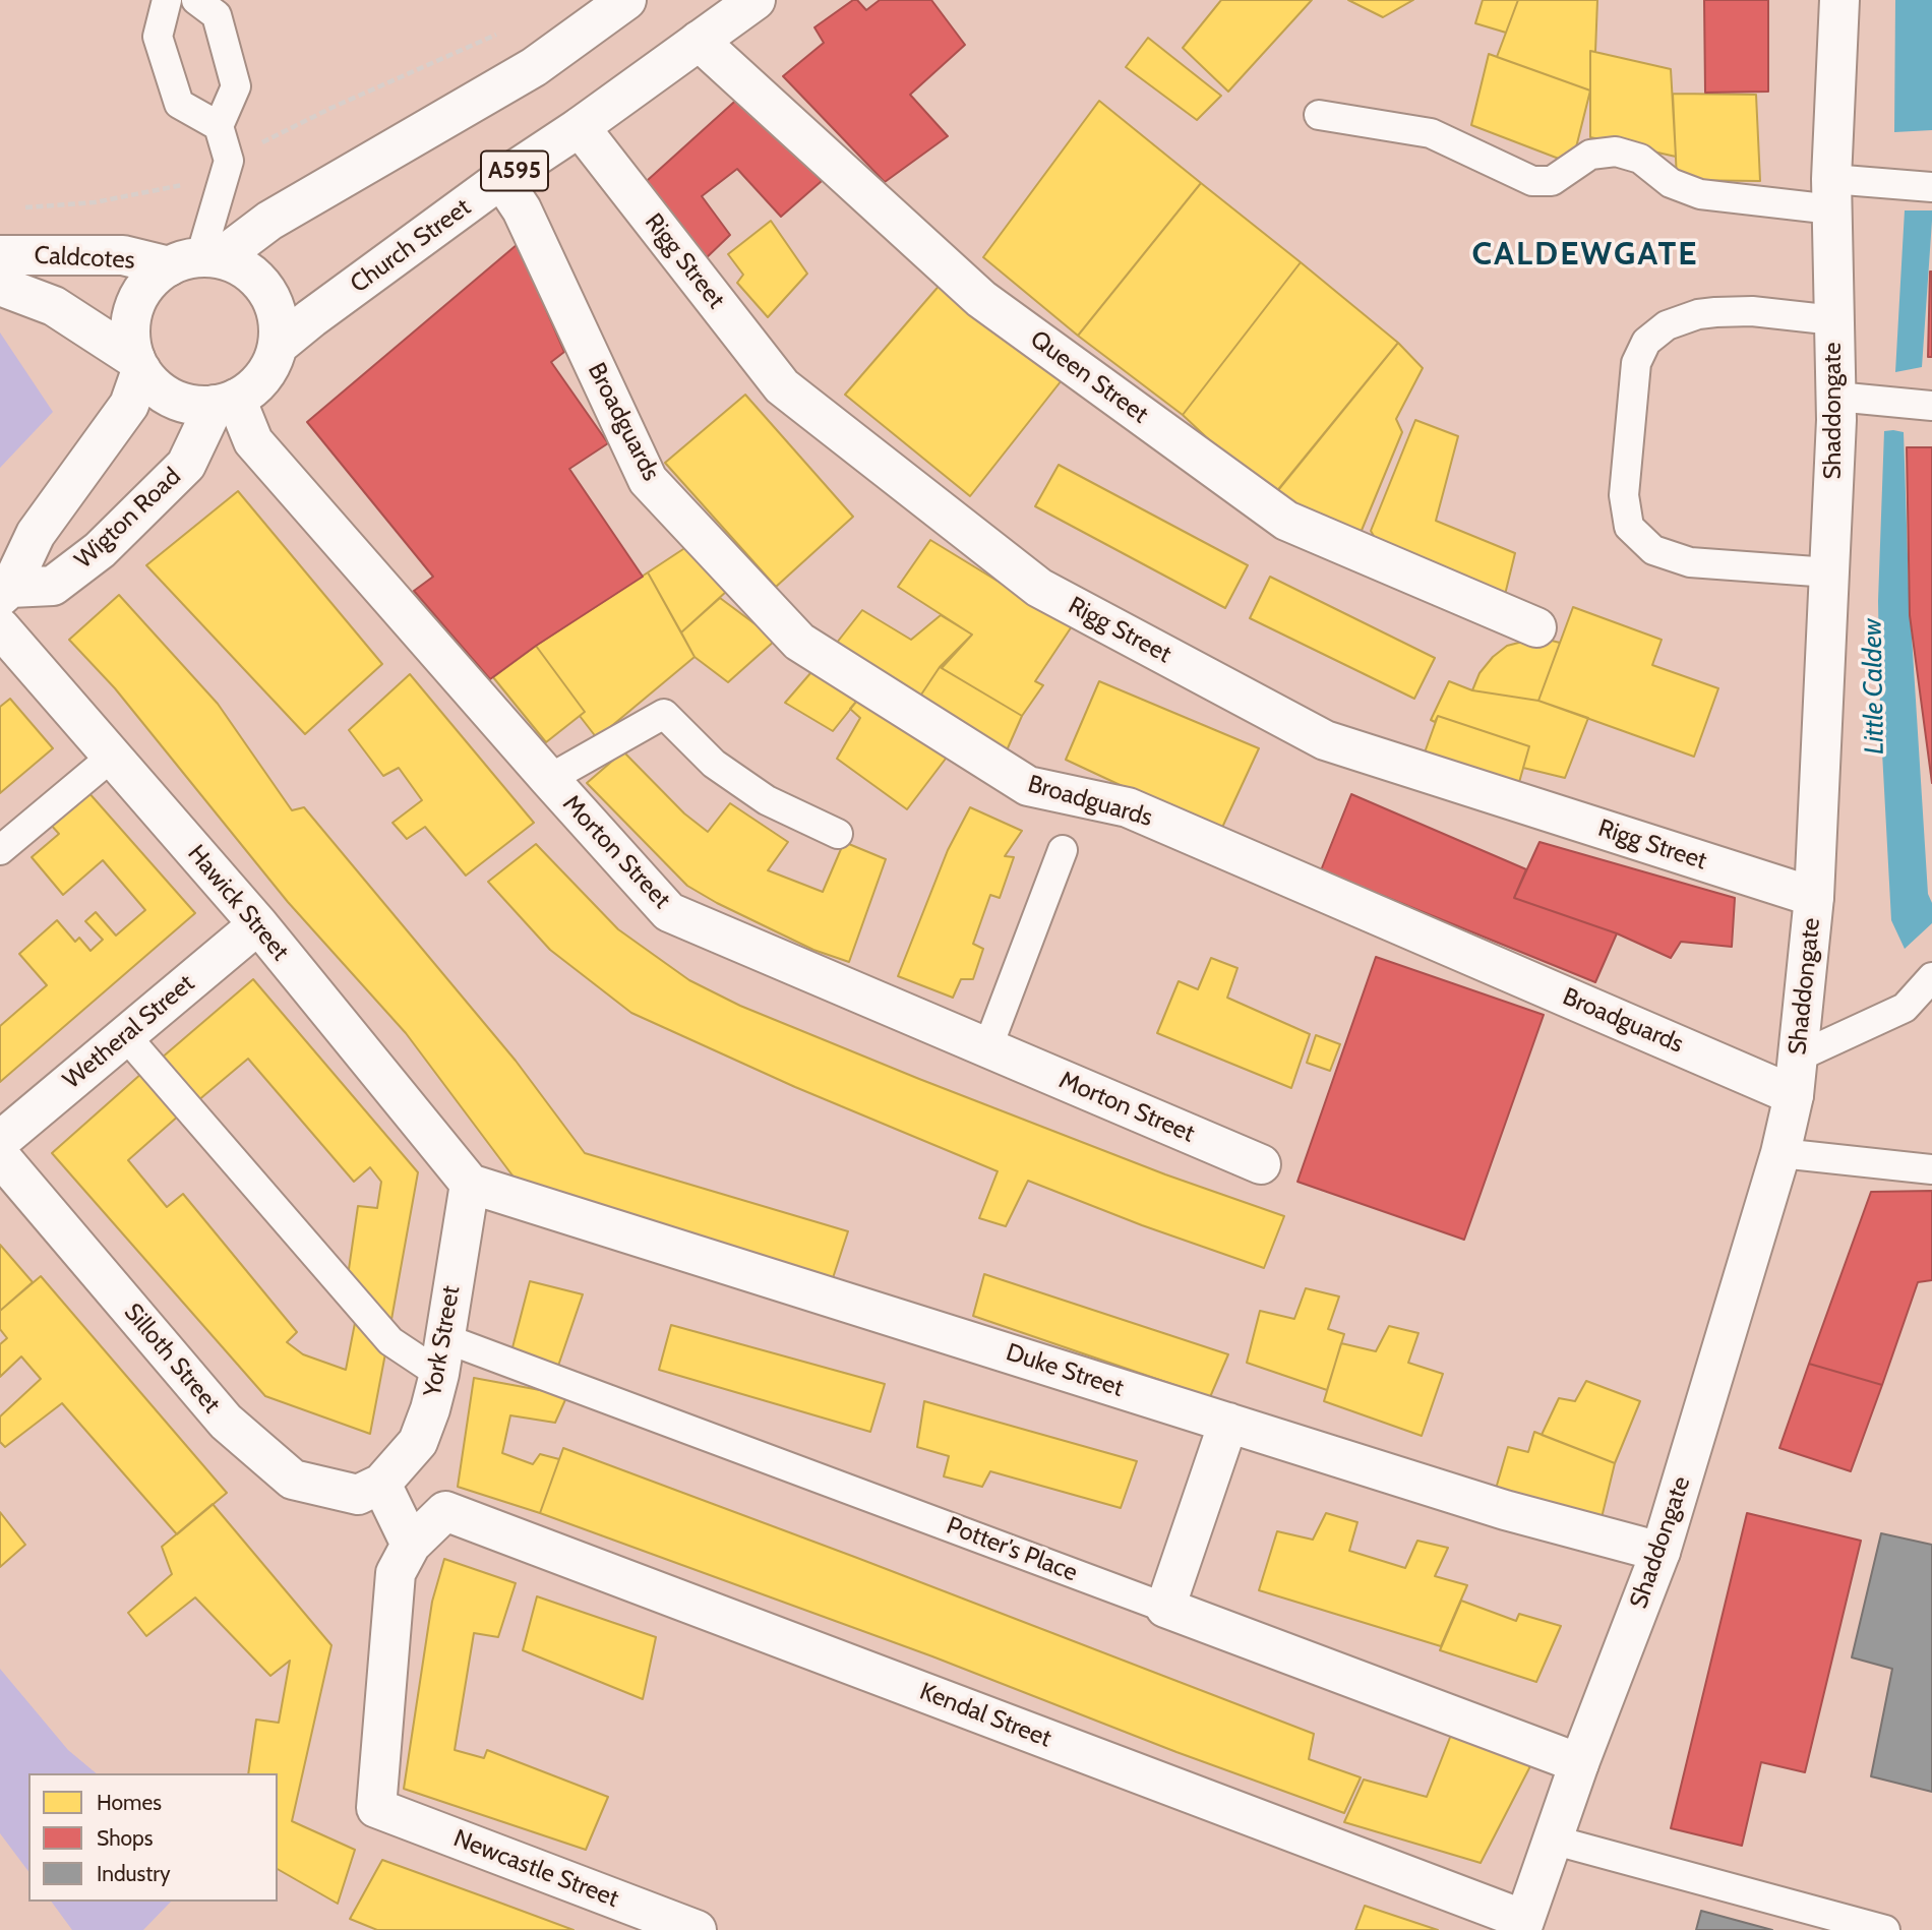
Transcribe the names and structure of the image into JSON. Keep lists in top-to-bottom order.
{
  "streets": {
    "street": [
      "A595",
      "Church Street",
      "Caldcotes",
      "Rigg Street",
      "Queen Street",
      "Shaddongate",
      "Broadguards",
      "Wigton Road",
      "Morton Street",
      "Hawick Street",
      "Wetheral Street",
      "York Street",
      "Silloth Street",
      "Duke Street",
      "Potter's Place",
      "Kendal Street",
      "Newcastle Street"
    ]
  },
  "crossings": [
    ["Church Street", "Caldcotes"],
    ["Church Street", "Rigg Street"],
    ["Church Street", "Queen Street"],
    ["Church Street", "Broadguards"],
    ["Church Street", "Wigton Road"],
    ["Church Street", "Morton Street"],
    ["Caldcotes", "Wigton Road"],
    ["Caldcotes", "Morton Street"],
    ["Rigg Street", "Shaddongate"],
    ["Shaddongate", "Broadguards"],
    ["Shaddongate", "Duke Street"],
    ["Shaddongate", "Potter's Place"],
    ["Shaddongate", "Kendal Street"],
    ["Wigton Road", "Morton Street"],
    ["Hawick Street", "Wetheral Street"],
    ["Hawick Street", "York Street"],
    ["Hawick Street", "Duke Street"],
    ["Wetheral Street", "Potter's Place"],
    ["York Street", "Silloth Street"],
    ["York Street", "Duke Street"],
    ["York Street", "Potter's Place"],
    ["Kendal Street", "Newcastle Street"]
  ],
  "districts": ["CALDEWGATE"],
  "water": ["Little Caldew"],
  "legend": ["Homes", "Shops", "Industry"]
}
